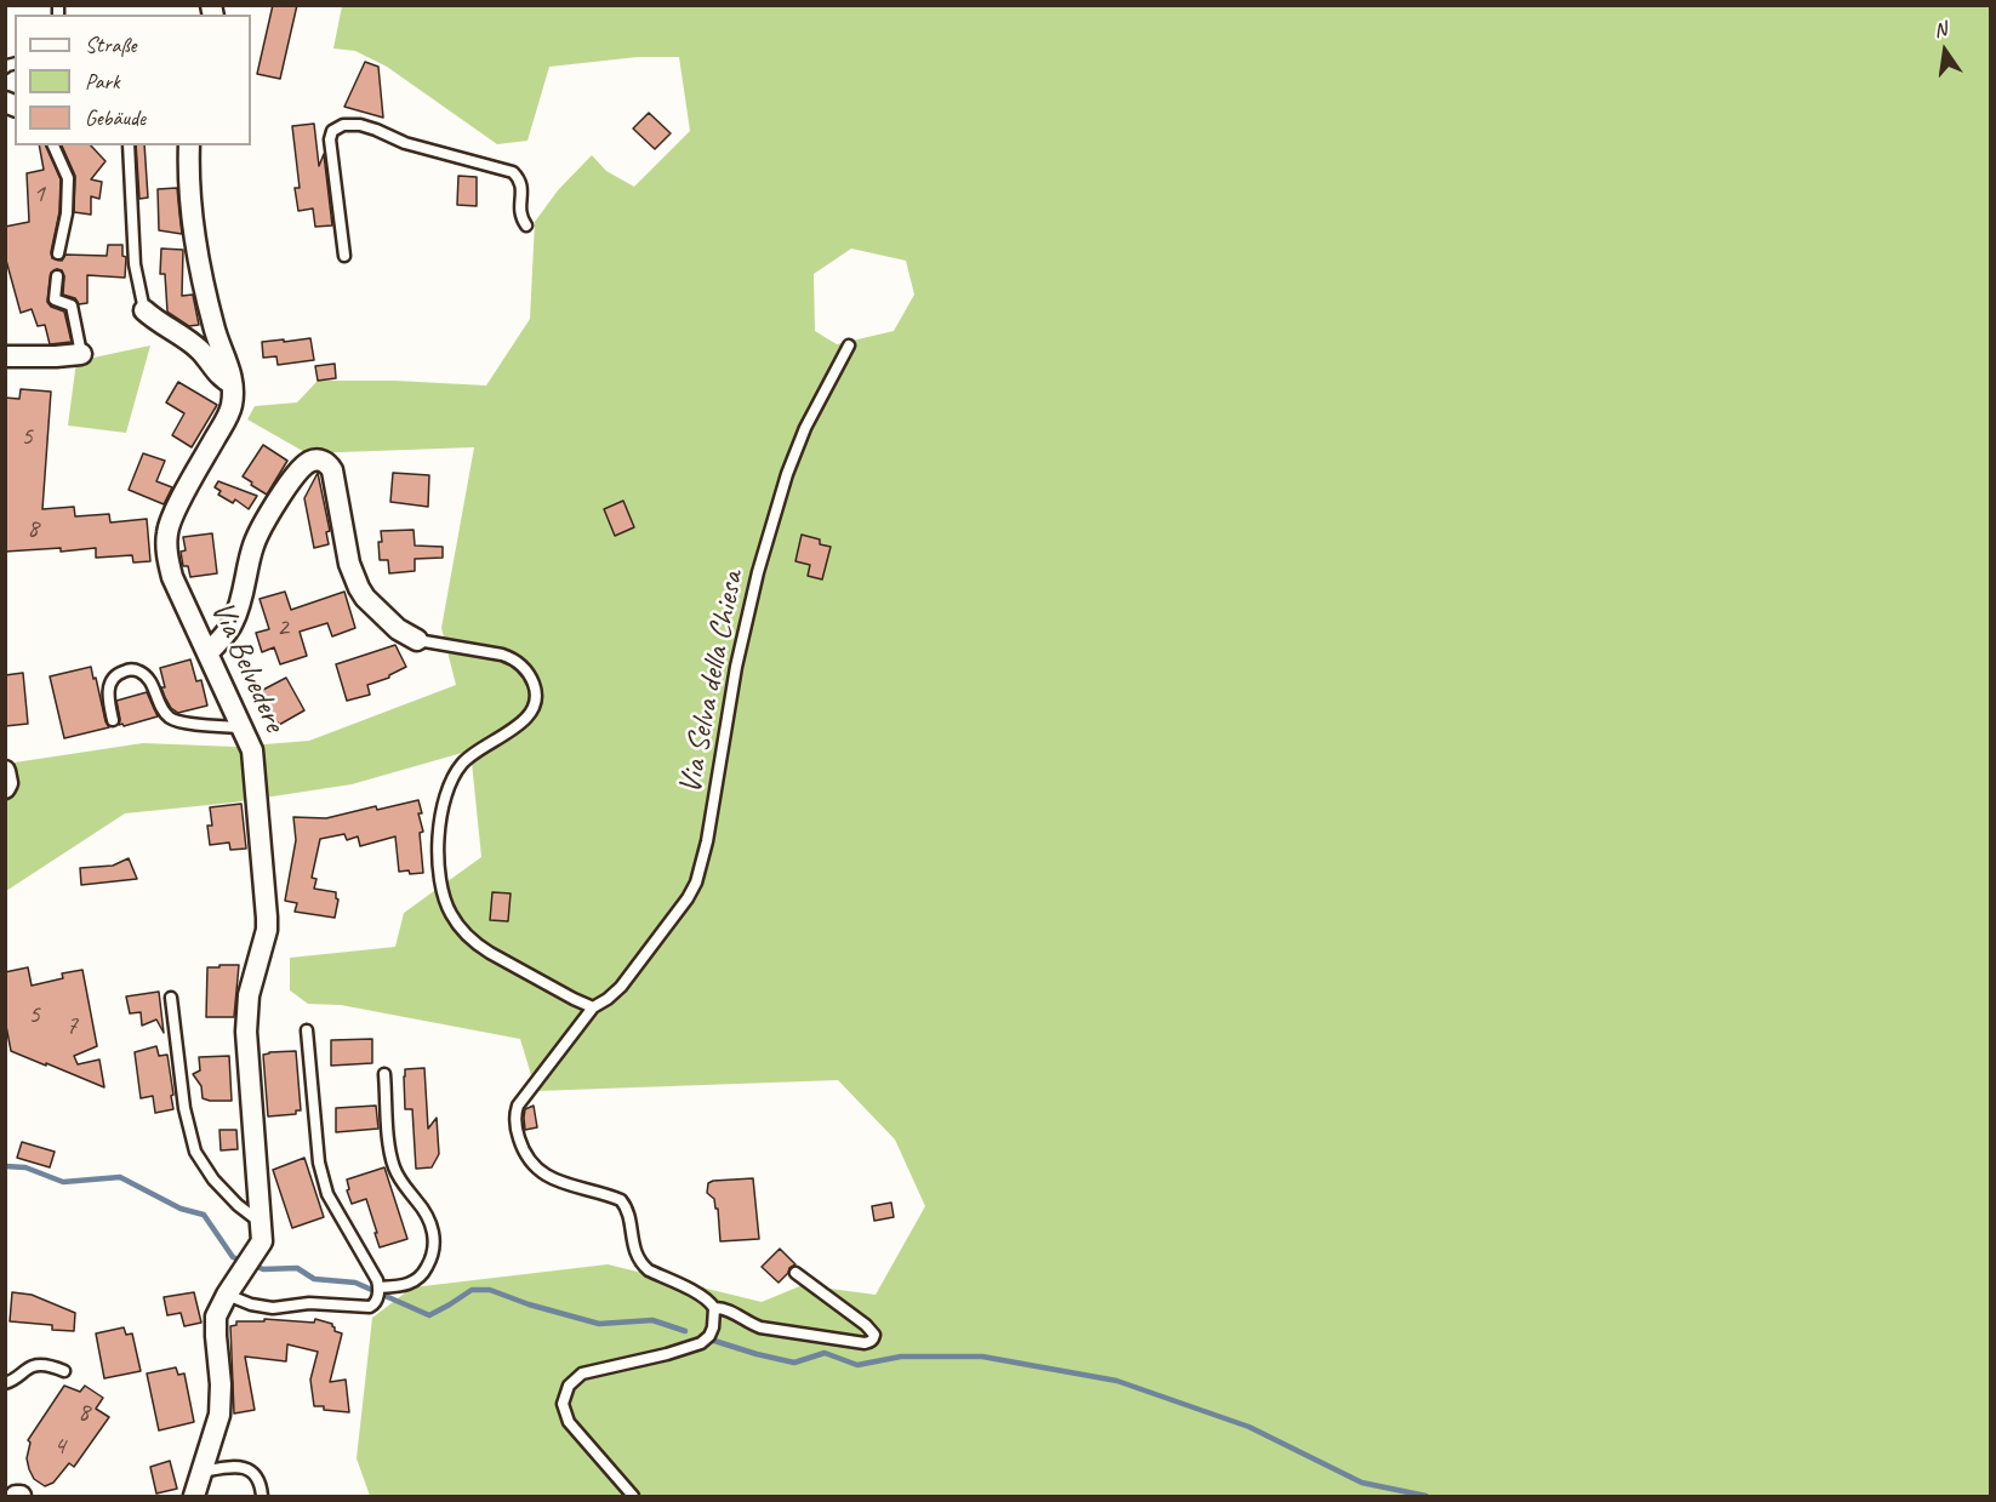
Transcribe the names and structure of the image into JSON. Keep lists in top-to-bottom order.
{
  "streets": {
    "street": ["Via Belvedere"],
    "lane": ["Via Selva della Chiesa"]
  },
  "house_numbers": [
    "1",
    "5",
    "8",
    "2",
    "5",
    "7",
    "8",
    "4"
  ],
  "legend": ["Straße", "Park", "Gebäude"],
  "north": "top"
}
